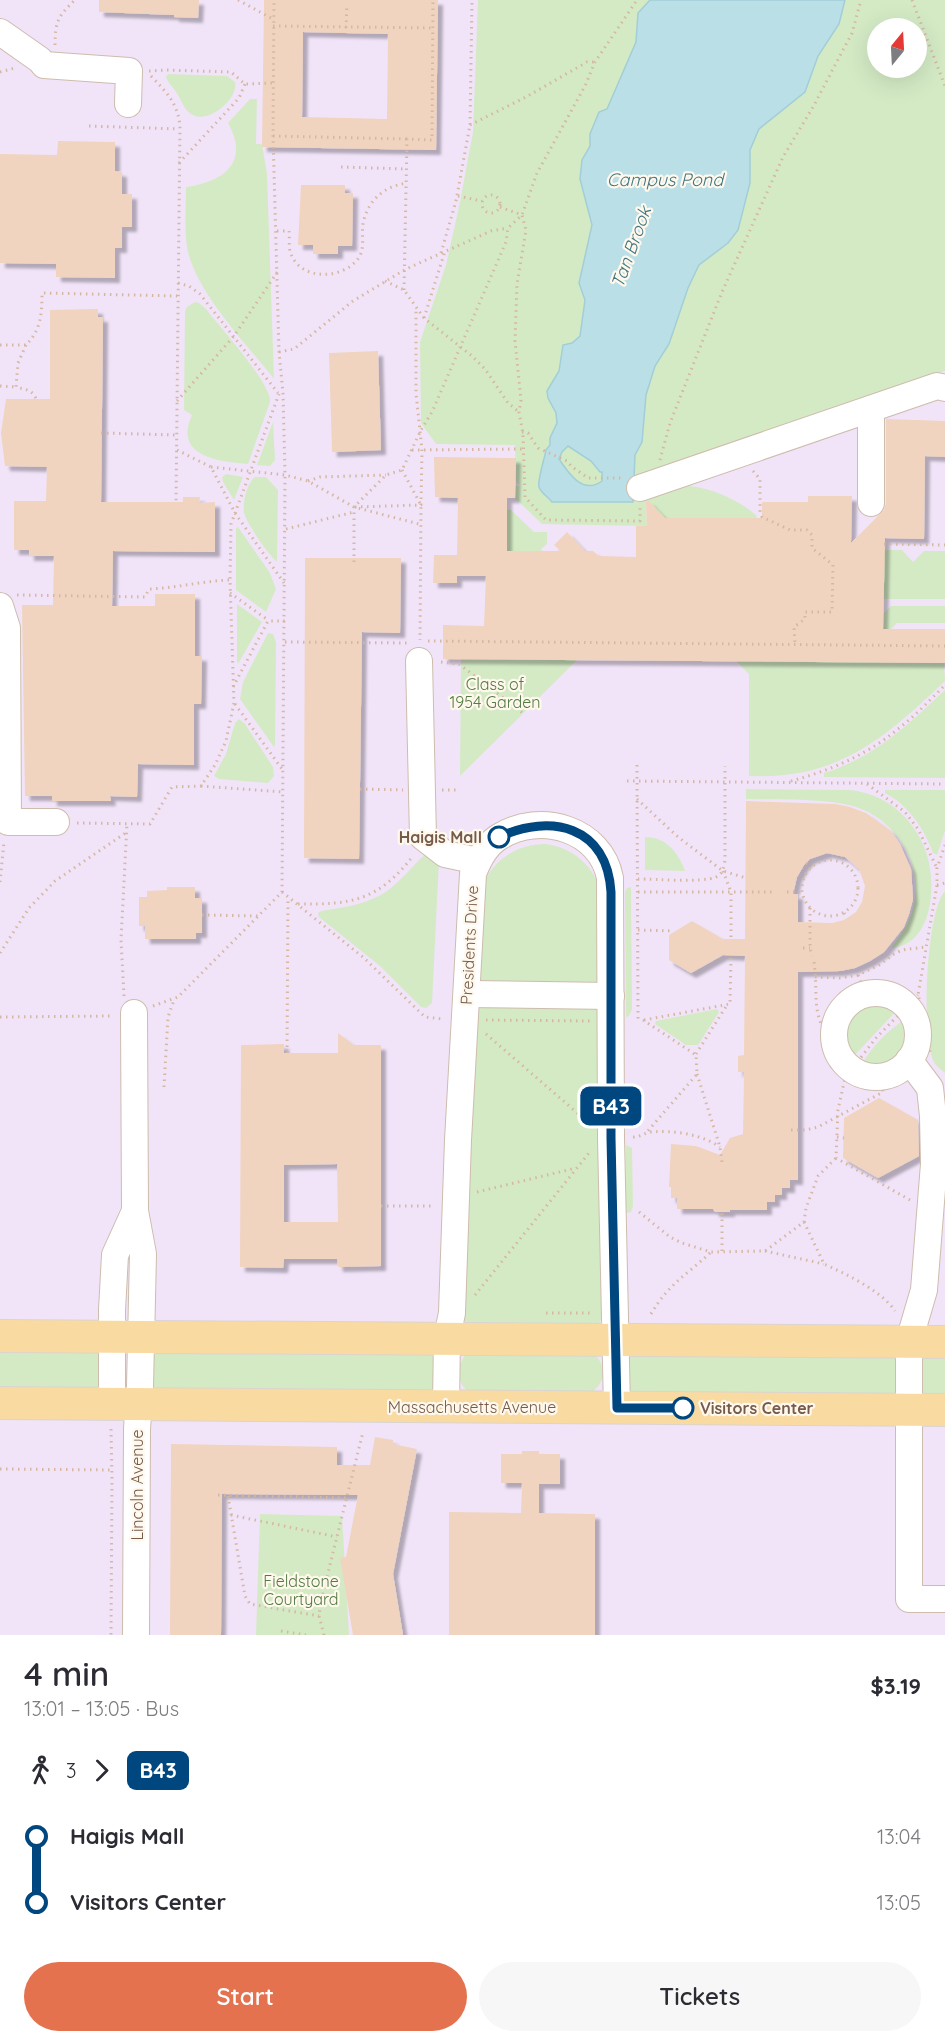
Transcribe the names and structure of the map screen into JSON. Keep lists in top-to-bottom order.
{
  "streets": {
    "main road": ["Massachusetts Avenue"],
    "street": ["Presidents Drive", "Lincoln Avenue"]
  },
  "crossings": [
    ["Presidents Drive", "Massachusetts Avenue"],
    ["Massachusetts Avenue", "Lincoln Avenue"]
  ],
  "water": ["Campus Pond", "Tan Brook"],
  "parks": ["Class of 1954 Garden", "Fieldstone Courtyard"],
  "places": ["Haigis Mall", "Visitors Center"],
  "lines": ["bus line B43"],
  "north": "top",
  "page": {
    "on_map": "B43",
    "heading": ["4 min", "13:01 – 13:05 · Bus", "$3.19"],
    "legs": ["3", "B43"],
    "list": [
      {
        "name": "Haigis Mall",
        "value": "13:04"
      },
      {
        "name": "Visitors Center",
        "value": "13:05"
      }
    ],
    "buttons": ["Start", "Tickets"]
  }
}
